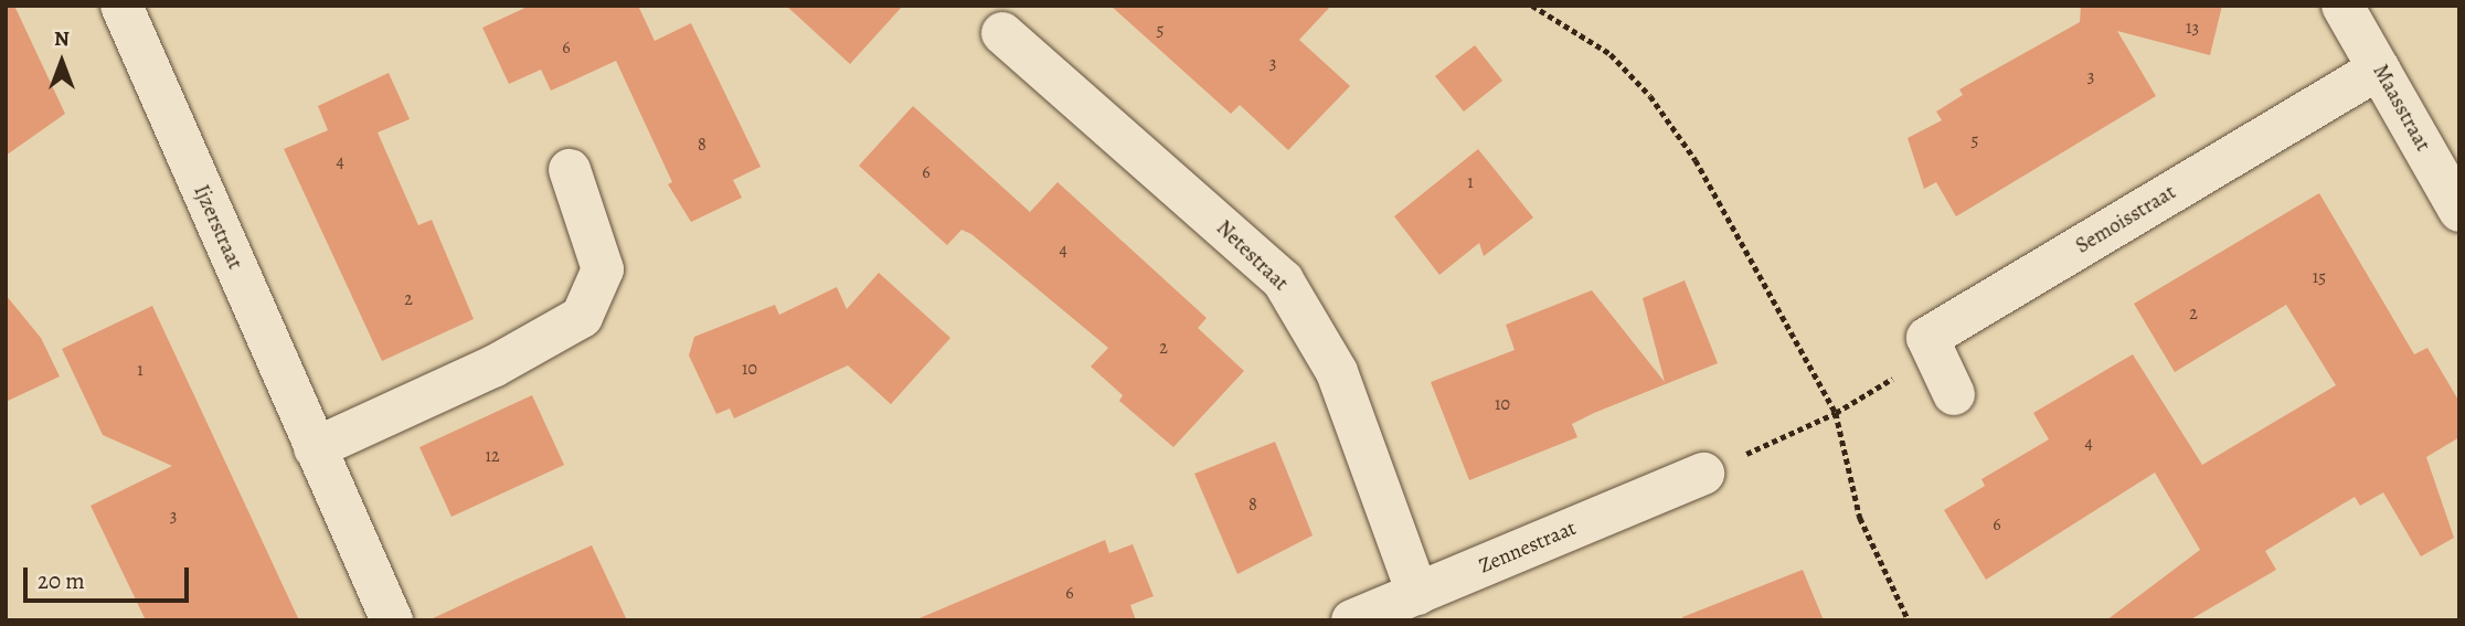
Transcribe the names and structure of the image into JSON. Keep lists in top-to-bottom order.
{
  "streets": {
    "street": [
      "Maasstraat",
      "Semoisstraat",
      "Ijzerstraat",
      "Netestraat",
      "Zennestraat"
    ]
  },
  "crossings": [
    ["Maasstraat", "Semoisstraat"],
    ["Netestraat", "Zennestraat"]
  ],
  "house_numbers": [
    "13",
    "5",
    "6",
    "3",
    "3",
    "5",
    "8",
    "4",
    "6",
    "1",
    "4",
    "15",
    "2",
    "2",
    "2",
    "10",
    "1",
    "10",
    "4",
    "12",
    "8",
    "3",
    "6",
    "6"
  ],
  "scale_bar": "20 m",
  "north": "top"
}
